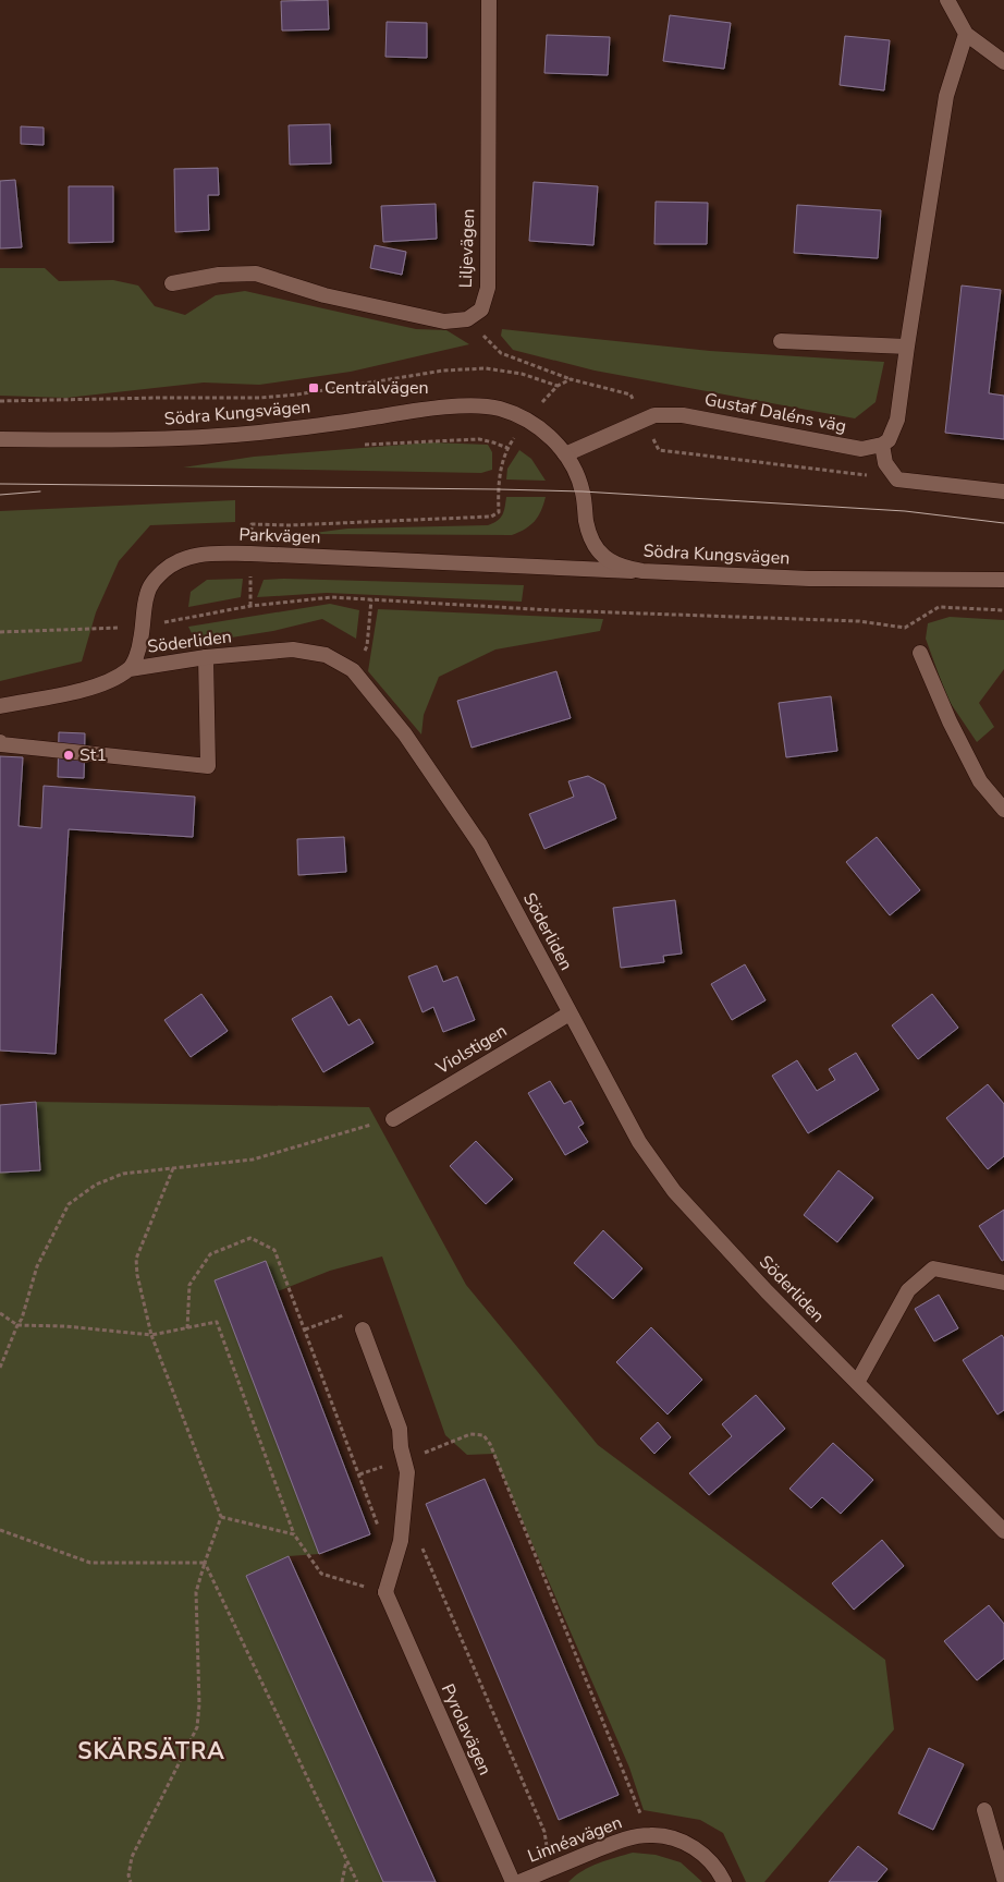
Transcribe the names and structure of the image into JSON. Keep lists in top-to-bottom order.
{
  "streets": {
    "street": [
      "Liljevägen",
      "Södra Kungsvägen",
      "Gustaf Daléns väg",
      "Parkvägen",
      "Söderliden",
      "Violstigen",
      "Pyrolavägen",
      "Linnéavägen"
    ]
  },
  "crossings": [
    ["Södra Kungsvägen", "Gustaf Daléns väg"],
    ["Södra Kungsvägen", "Parkvägen"],
    ["Parkvägen", "Söderliden"],
    ["Söderliden", "Violstigen"]
  ],
  "districts": ["SKÄRSÄTRA"],
  "places": {
    "transit": ["Centralvägen"],
    "other": ["St1"]
  }
}
